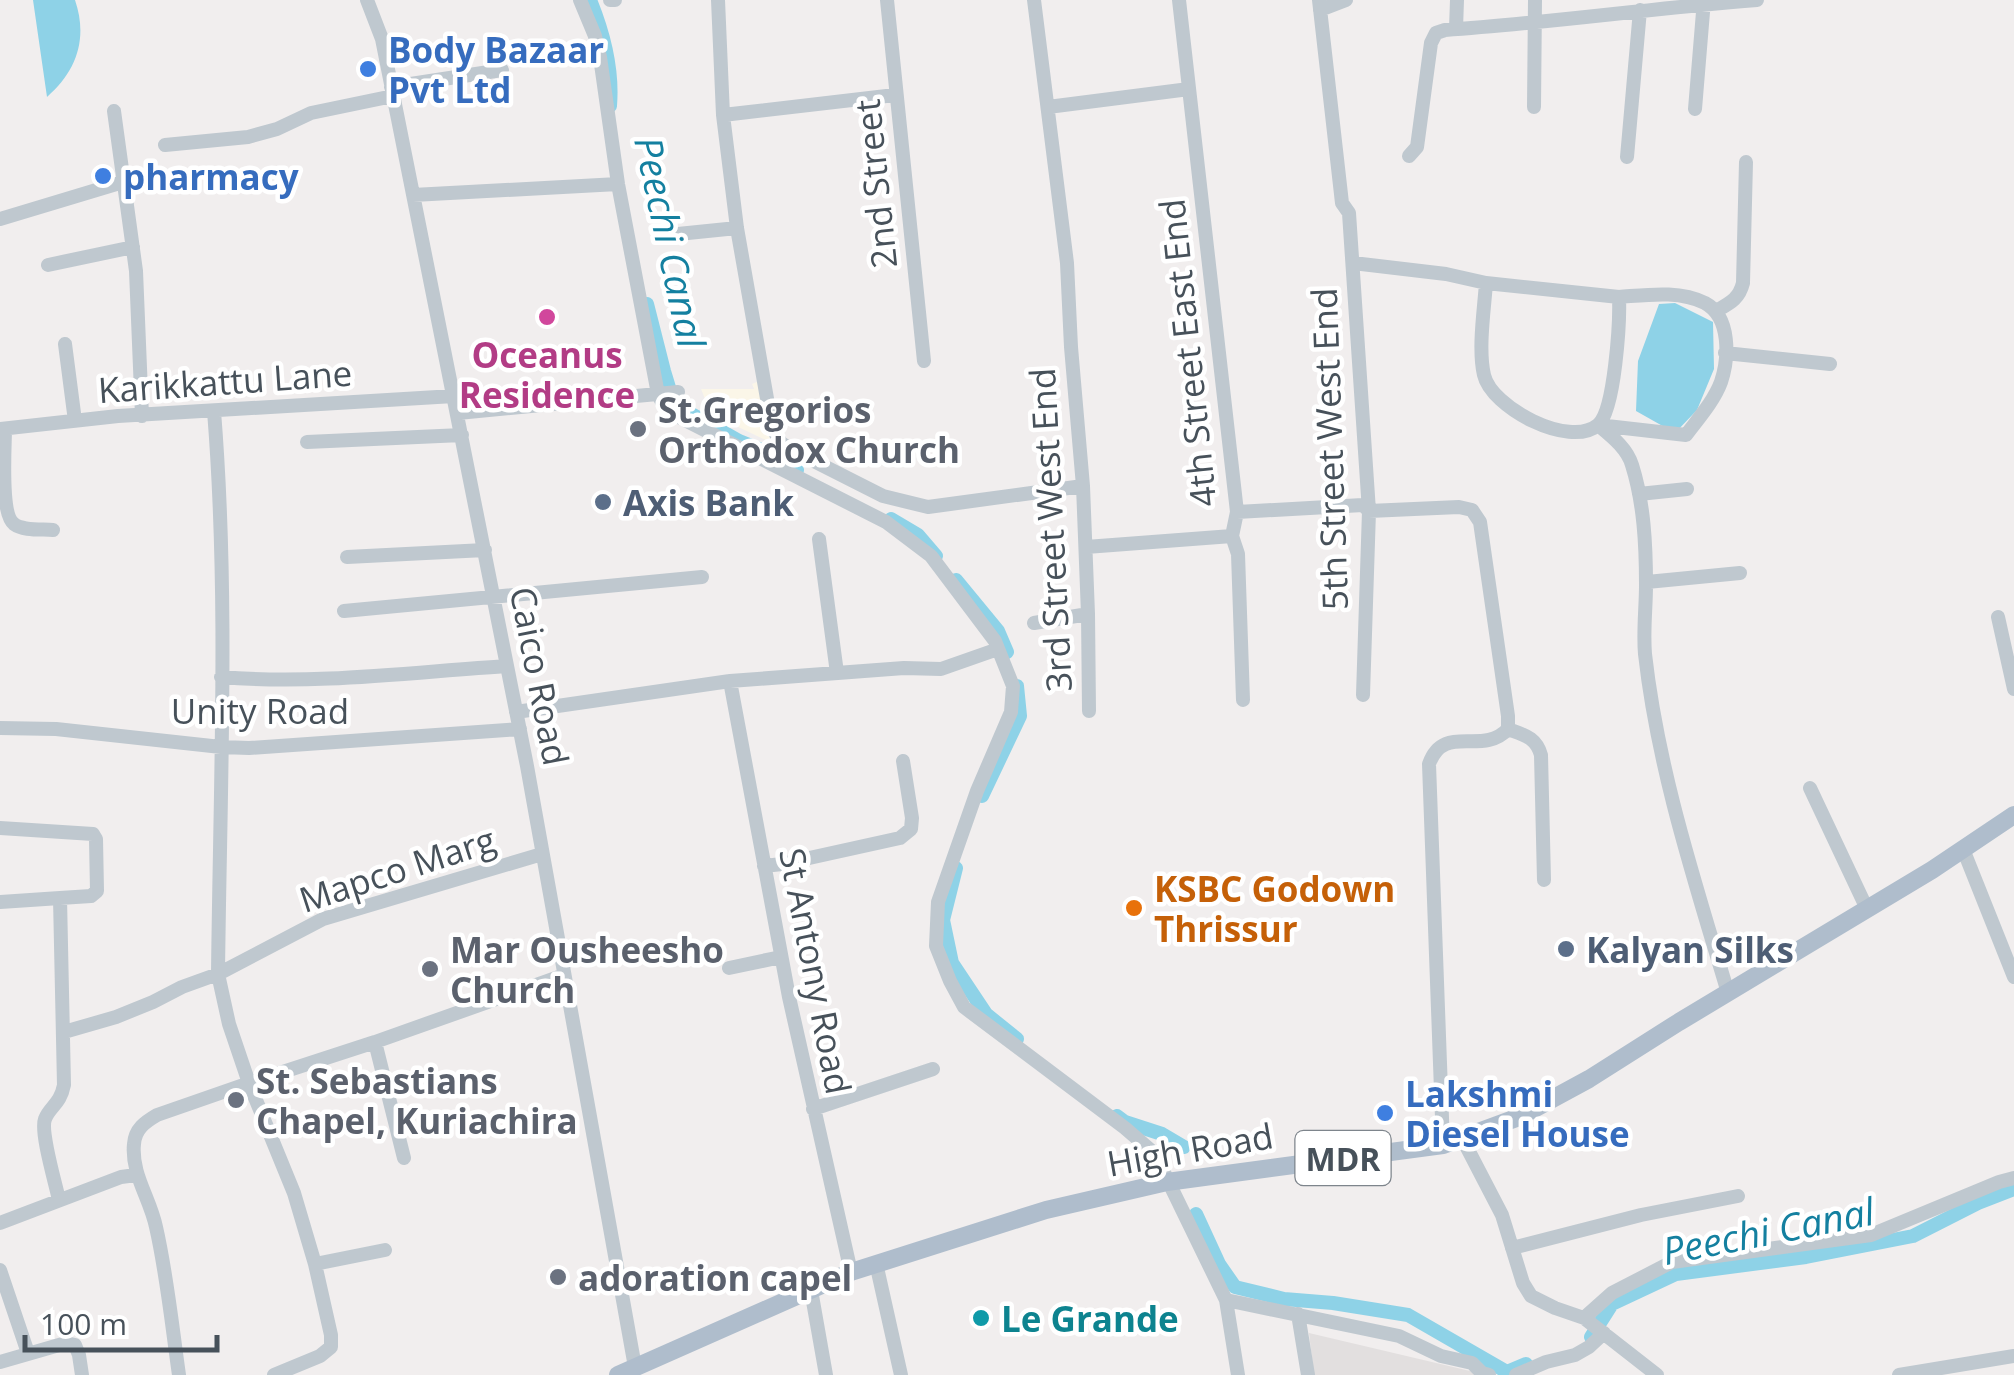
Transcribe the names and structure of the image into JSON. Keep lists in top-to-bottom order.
{
  "streets": {
    "main road": ["High Road", "MDR"],
    "street": [
      "2nd Street",
      "4th Street East End",
      "Karikkattu Lane",
      "5th Street West End",
      "3rd Street West End",
      "Caico Road",
      "Unity Road",
      "Mapco Marg",
      "St Antony Road"
    ]
  },
  "crossings": [
    ["Karikkattu Lane", "Caico Road"],
    ["Caico Road", "Unity Road"],
    ["Caico Road", "Mapco Marg"],
    ["Caico Road", "High Road"],
    ["St Antony Road", "High Road"]
  ],
  "water": ["Peechi Canal"],
  "places": [
    "Body Bazaar Pvt Ltd",
    "pharmacy",
    "Oceanus Residence",
    "St.Gregorios Orthodox Church",
    "Axis Bank",
    "KSBC Godown Thrissur",
    "Kalyan Silks",
    "Mar Ousheesho Church",
    "St. Sebastians Chapel, Kuriachira",
    "Lakshmi Diesel House",
    "adoration capel",
    "Le Grande"
  ],
  "scale_bar": "100 m"
}
